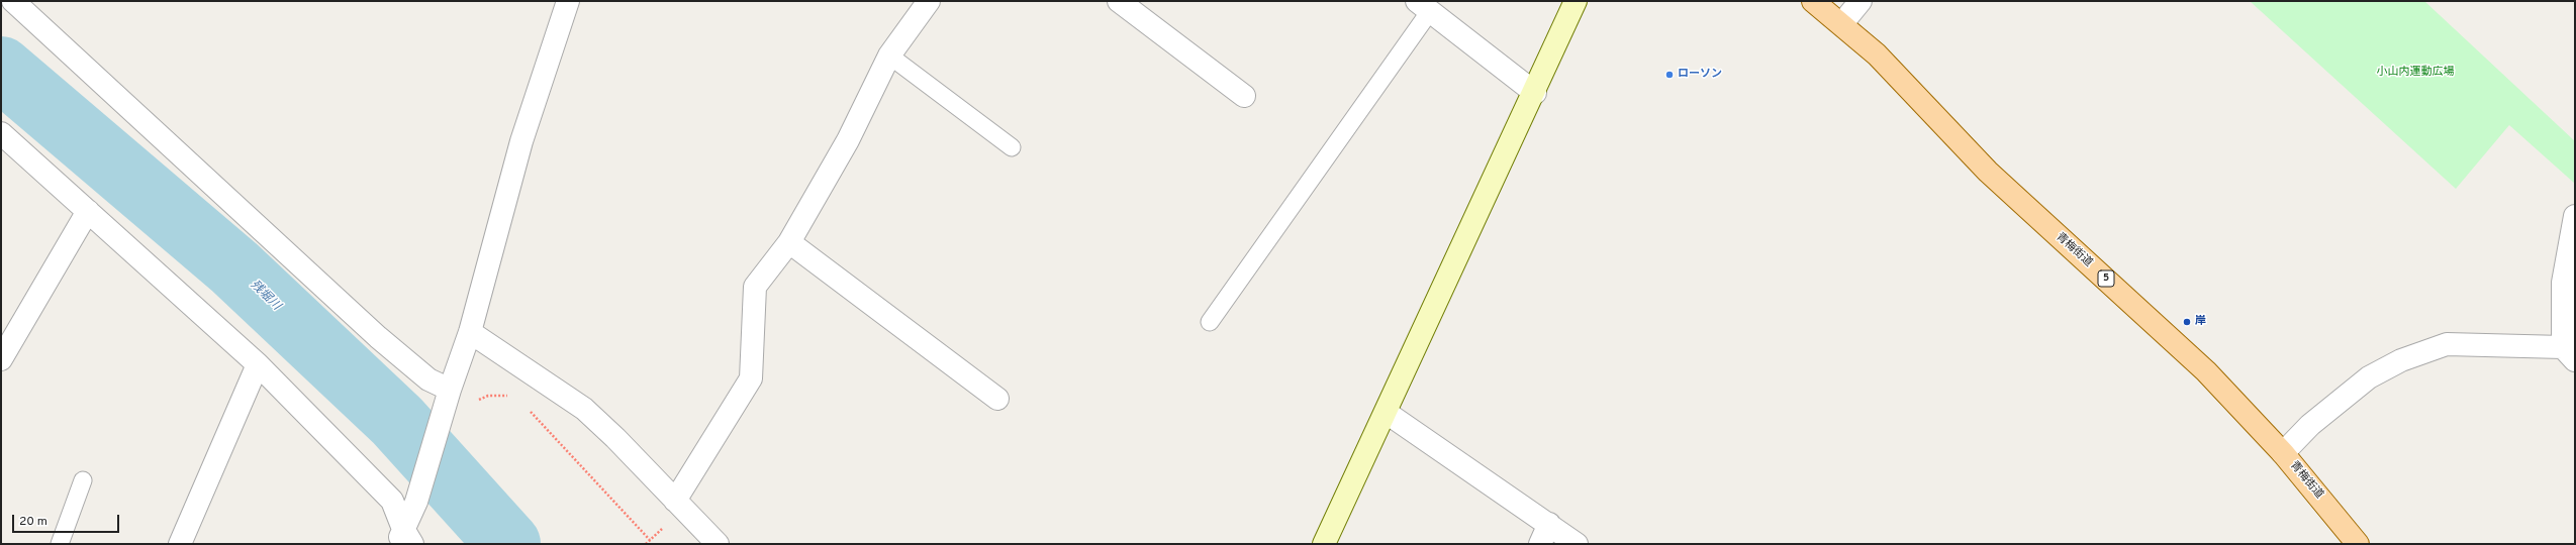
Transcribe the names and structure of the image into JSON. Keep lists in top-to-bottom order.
{
  "streets": {
    "main road": ["青梅街道", "5"]
  },
  "water": ["残堀川"],
  "parks": ["小山内運動広場"],
  "places": ["ローソン", "岸"],
  "scale_bar": "20 m"
}
